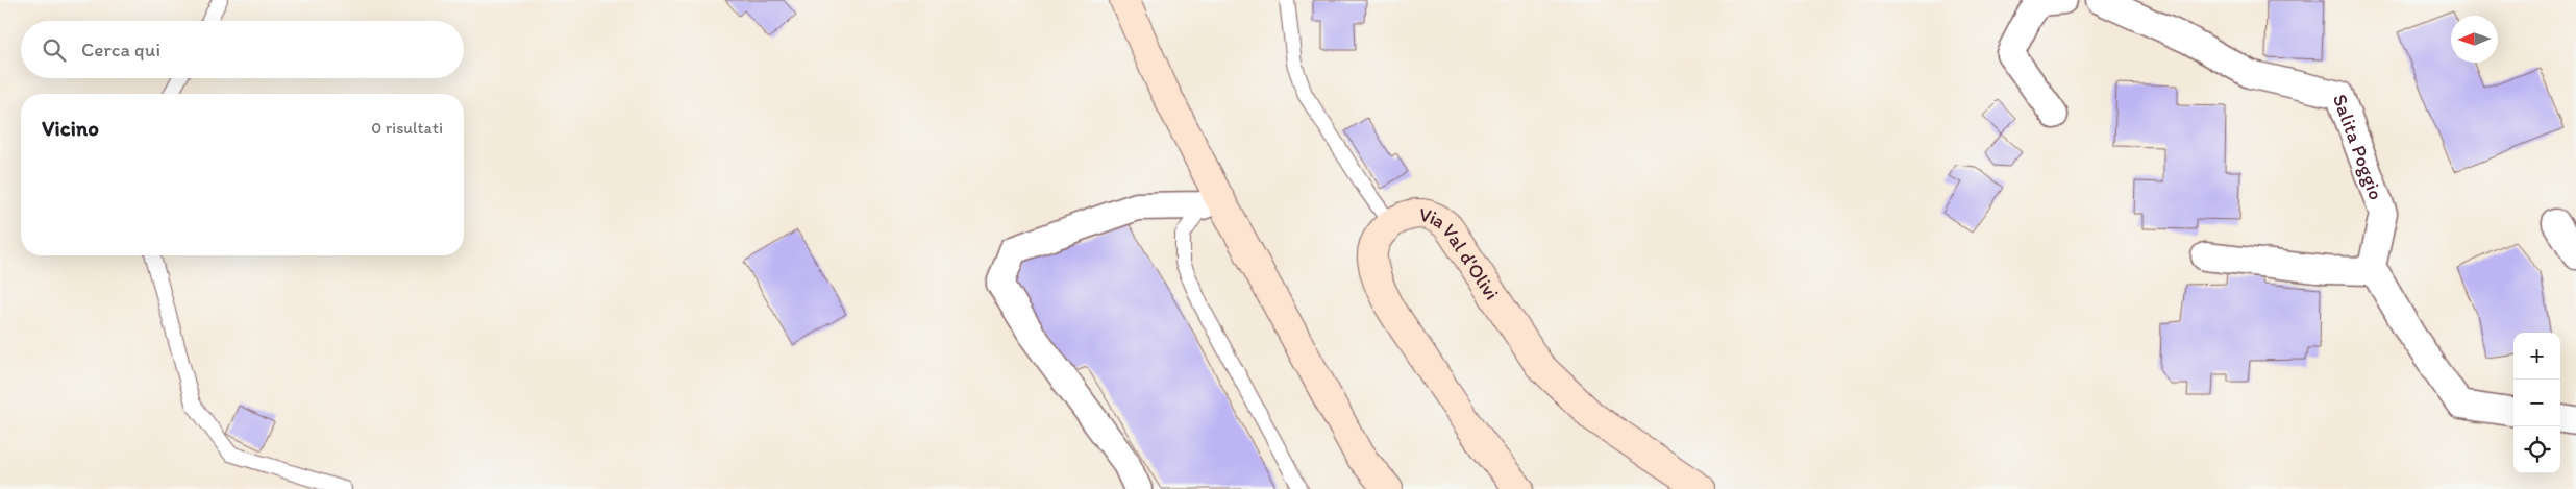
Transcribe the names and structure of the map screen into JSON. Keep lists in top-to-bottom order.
{
  "streets": {
    "street": ["Salita Poggio", "Via Val d'Olivi"]
  },
  "north": "left",
  "page": {
    "search": "Cerca qui",
    "heading": ["Vicino", "0 risultati"],
    "map_buttons": ["+", "−"]
  }
}
